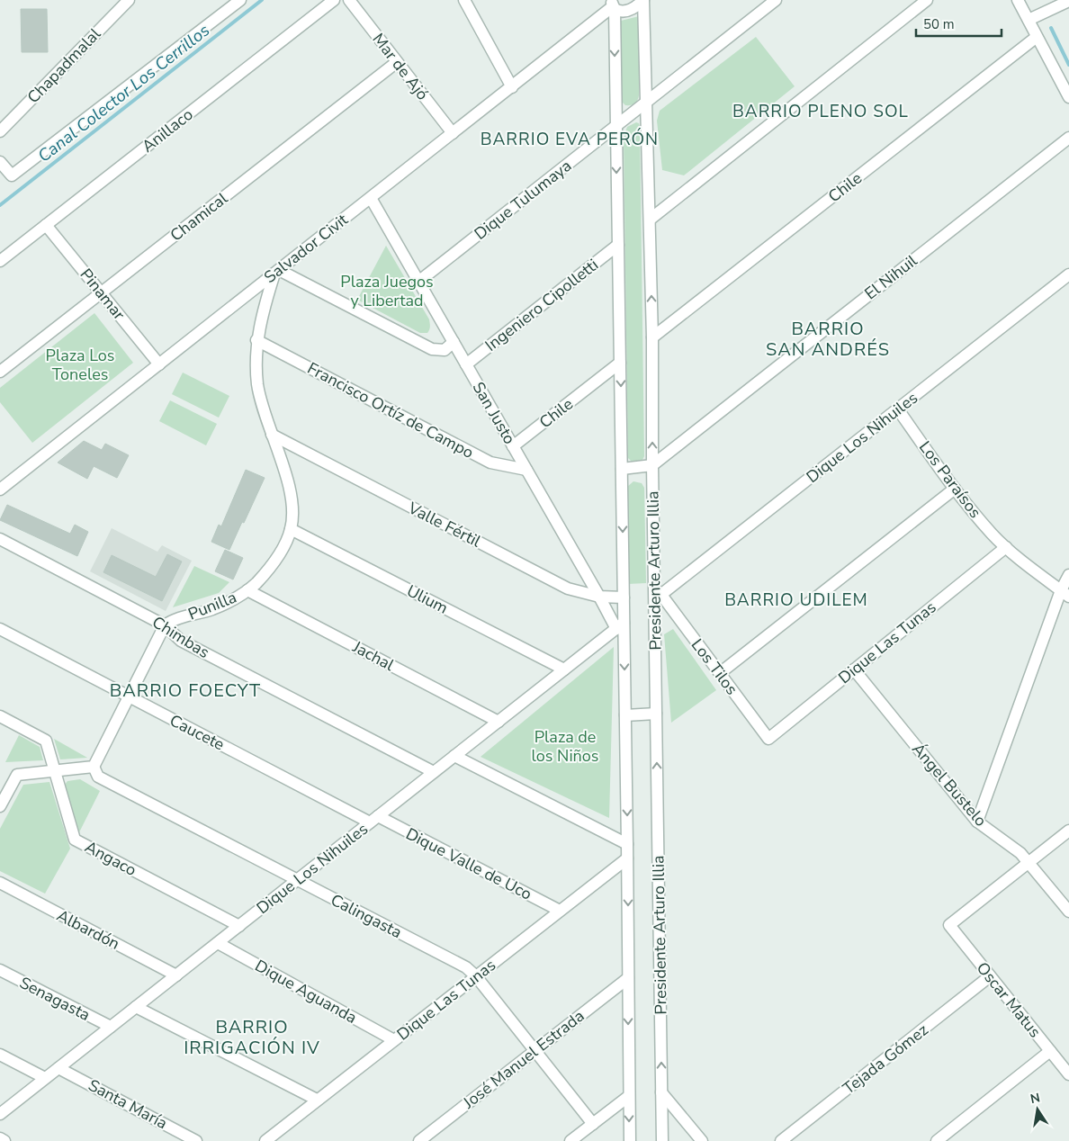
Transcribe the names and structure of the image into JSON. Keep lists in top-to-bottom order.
{
  "streets": {
    "street": [
      "Chapadmalal",
      "Mar de Ajó",
      "Anillaco",
      "Chile",
      "Dique Tulumaya",
      "Chamical",
      "Salvador Civit",
      "El Nihuil",
      "Pinamar",
      "Ingeniero Cipolletti",
      "Francisco Ortíz de Campo",
      "San Justo",
      "Dique Los Nihuiles",
      "Los Paraísos",
      "Valle Fértil",
      "Presidente Arturo Illia",
      "Ulium",
      "Punilla",
      "Chimbas",
      "Dique Las Tunas",
      "Jachal",
      "Los Tilos",
      "Caucete",
      "Ángel Bustelo",
      "Angaco",
      "Dique Valle de Uco",
      "Calingasta",
      "Albardón",
      "Dique Aguanda",
      "Senagasta",
      "Oscar Matus",
      "José Manuel Estrada",
      "Tejada Gómez",
      "Santa María"
    ]
  },
  "crossings": [
    ["Mar de Ajó", "Chamical"],
    ["Mar de Ajó", "Salvador Civit"],
    ["Anillaco", "Pinamar"],
    ["Chile", "San Justo"],
    ["Chile", "Presidente Arturo Illia"],
    ["Dique Tulumaya", "San Justo"],
    ["Dique Tulumaya", "Presidente Arturo Illia"],
    ["Chamical", "Pinamar"],
    ["Salvador Civit", "Pinamar"],
    ["Salvador Civit", "San Justo"],
    ["Salvador Civit", "Presidente Arturo Illia"],
    ["Salvador Civit", "Punilla"],
    ["El Nihuil", "Presidente Arturo Illia"],
    ["Ingeniero Cipolletti", "San Justo"],
    ["Ingeniero Cipolletti", "Presidente Arturo Illia"],
    ["Francisco Ortíz de Campo", "San Justo"],
    ["Francisco Ortíz de Campo", "Punilla"],
    ["San Justo", "Dique Los Nihuiles"],
    ["San Justo", "Valle Fértil"],
    ["San Justo", "Presidente Arturo Illia"],
    ["Dique Los Nihuiles", "Los Paraísos"],
    ["Dique Los Nihuiles", "Presidente Arturo Illia"],
    ["Dique Los Nihuiles", "Ulium"],
    ["Dique Los Nihuiles", "Chimbas"],
    ["Dique Los Nihuiles", "Jachal"],
    ["Dique Los Nihuiles", "Los Tilos"],
    ["Dique Los Nihuiles", "Caucete"],
    ["Dique Los Nihuiles", "Angaco"],
    ["Dique Los Nihuiles", "Dique Valle de Uco"],
    ["Dique Los Nihuiles", "Calingasta"],
    ["Dique Los Nihuiles", "Albardón"],
    ["Dique Los Nihuiles", "Dique Aguanda"],
    ["Dique Los Nihuiles", "Senagasta"],
    ["Dique Los Nihuiles", "Santa María"],
    ["Los Paraísos", "Dique Las Tunas"],
    ["Valle Fértil", "Presidente Arturo Illia"],
    ["Valle Fértil", "Punilla"],
    ["Presidente Arturo Illia", "Dique Las Tunas"],
    ["Presidente Arturo Illia", "Los Tilos"],
    ["Presidente Arturo Illia", "José Manuel Estrada"],
    ["Ulium", "Punilla"],
    ["Punilla", "Chimbas"],
    ["Punilla", "Jachal"],
    ["Dique Las Tunas", "Los Tilos"],
    ["Dique Las Tunas", "Ángel Bustelo"],
    ["Dique Las Tunas", "Dique Valle de Uco"],
    ["Dique Las Tunas", "Calingasta"],
    ["Dique Las Tunas", "Dique Aguanda"],
    ["Caucete", "Dique Valle de Uco"],
    ["Ángel Bustelo", "Oscar Matus"],
    ["Calingasta", "José Manuel Estrada"],
    ["Oscar Matus", "Tejada Gómez"]
  ],
  "districts": [
    "BARRIO PLENO SOL",
    "BARRIO EVA PERÓN",
    "BARRIO SAN ANDRÉS",
    "BARRIO UDILEM",
    "BARRIO FOECYT",
    "BARRIO IRRIGACIÓN IV"
  ],
  "water": ["Canal Colector Los Cerrillos"],
  "parks": ["Plaza Juegos y Libertad", "Plaza Los Toneles", "Plaza de los Niños"],
  "scale_bar": "50 m",
  "north": "top"
}
